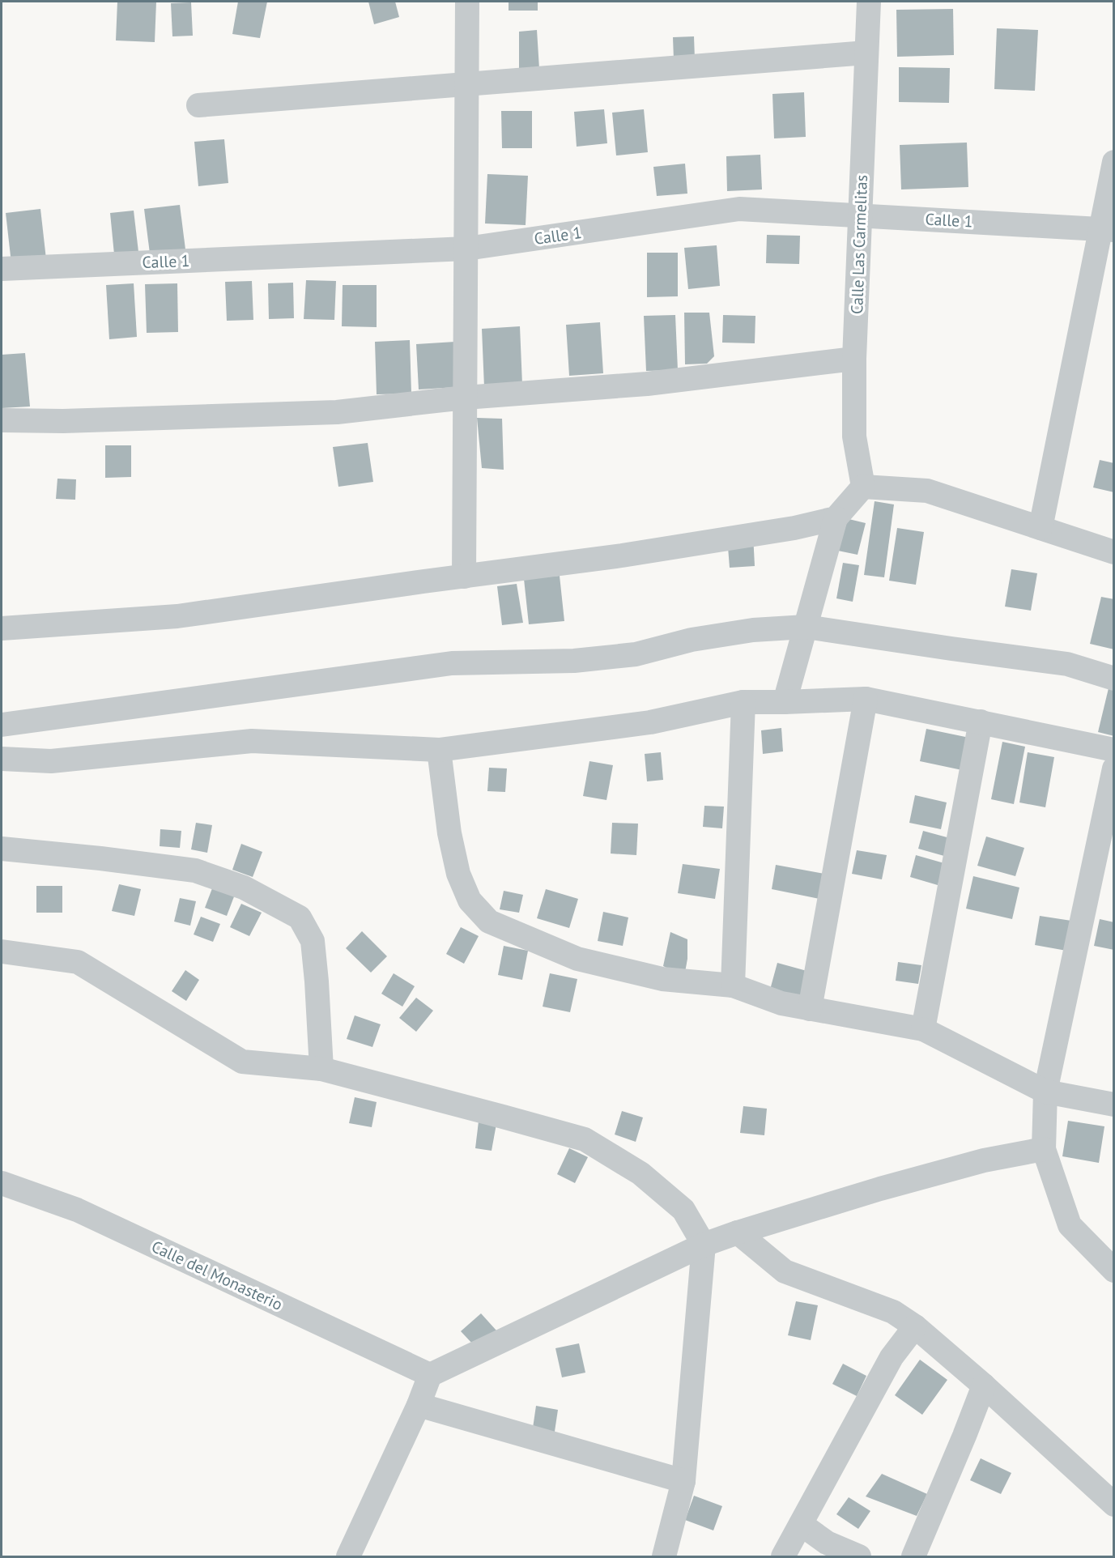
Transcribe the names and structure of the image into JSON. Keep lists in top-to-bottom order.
{
  "streets": {
    "street": ["Calle 1", "Calle Las Carmelitas", "Calle del Monasterio"]
  },
  "crossings": [
    ["Calle 1", "Calle Las Carmelitas"]
  ]
}
